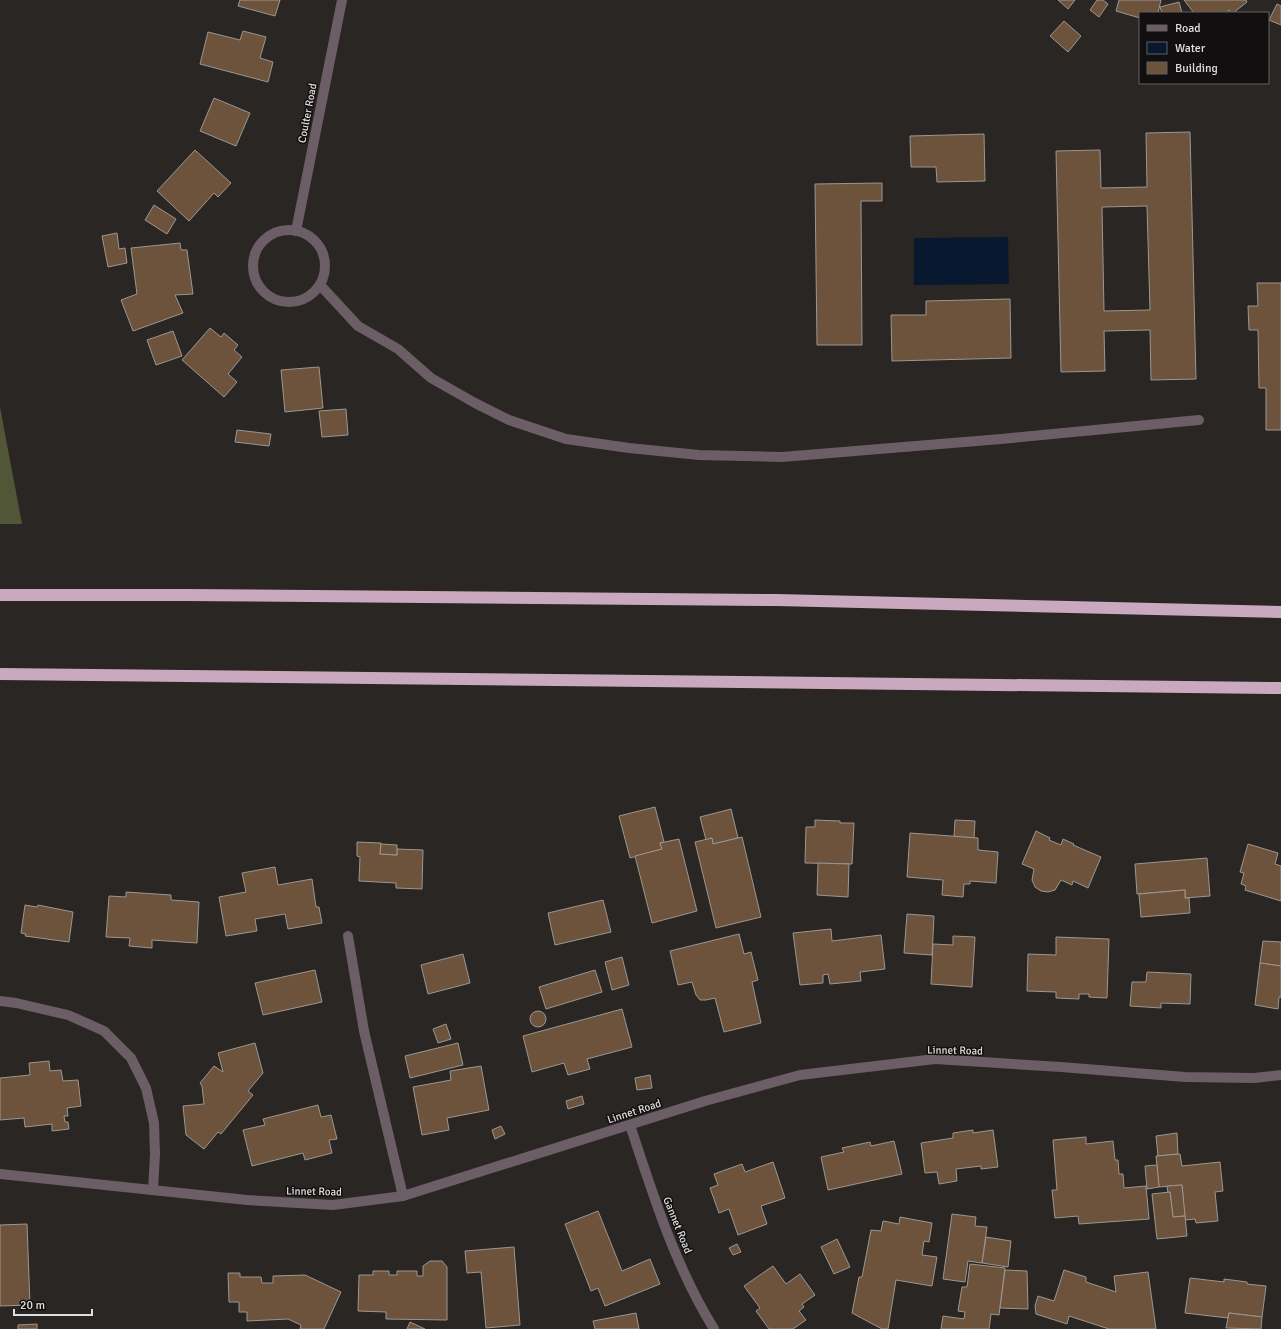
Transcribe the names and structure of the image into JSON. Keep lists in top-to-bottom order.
{
  "streets": {
    "street": ["Coulter Road", "Linnet Road", "Gannet Road"]
  },
  "crossings": [
    ["Linnet Road", "Gannet Road"]
  ],
  "legend": ["Road", "Water", "Building"],
  "scale_bar": "20 m"
}
